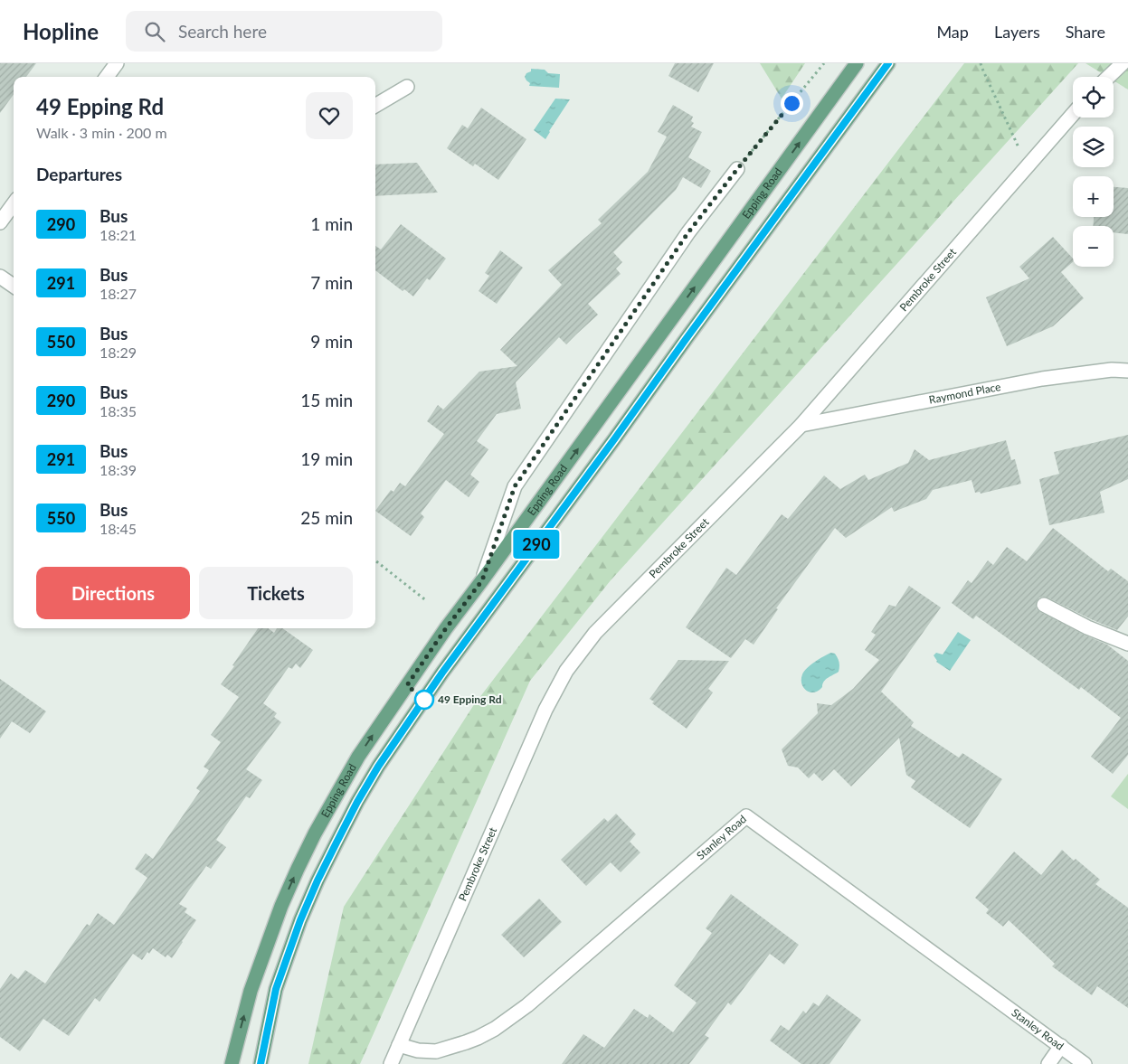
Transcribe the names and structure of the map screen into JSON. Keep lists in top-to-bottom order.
{
  "streets": {
    "main road": ["Epping Road"],
    "street": ["Pembroke Street", "Raymond Place", "Stanley Road"]
  },
  "crossings": [
    ["Pembroke Street", "Raymond Place"],
    ["Pembroke Street", "Stanley Road"]
  ],
  "places": ["49 Epping Rd"],
  "lines": ["bus line 290"],
  "page": {
    "header": "Hopline",
    "search": "Search here",
    "nav": ["Map", "Layers", "Share"],
    "on_map": "290",
    "map_buttons": ["+", "−"],
    "heading": [
      ["49 Epping Rd", "Walk · 3 min · 200 m"],
      "Departures"
    ],
    "list": [
      {
        "mark": "290",
        "name": "Bus",
        "note": "18:21",
        "value": "1 min"
      },
      {
        "mark": "291",
        "name": "Bus",
        "note": "18:27",
        "value": "7 min"
      },
      {
        "mark": "550",
        "name": "Bus",
        "note": "18:29",
        "value": "9 min"
      },
      {
        "mark": "290",
        "name": "Bus",
        "note": "18:35",
        "value": "15 min"
      },
      {
        "mark": "291",
        "name": "Bus",
        "note": "18:39",
        "value": "19 min"
      },
      {
        "mark": "550",
        "name": "Bus",
        "note": "18:45",
        "value": "25 min"
      }
    ],
    "buttons": ["Directions", "Tickets"]
  }
}
